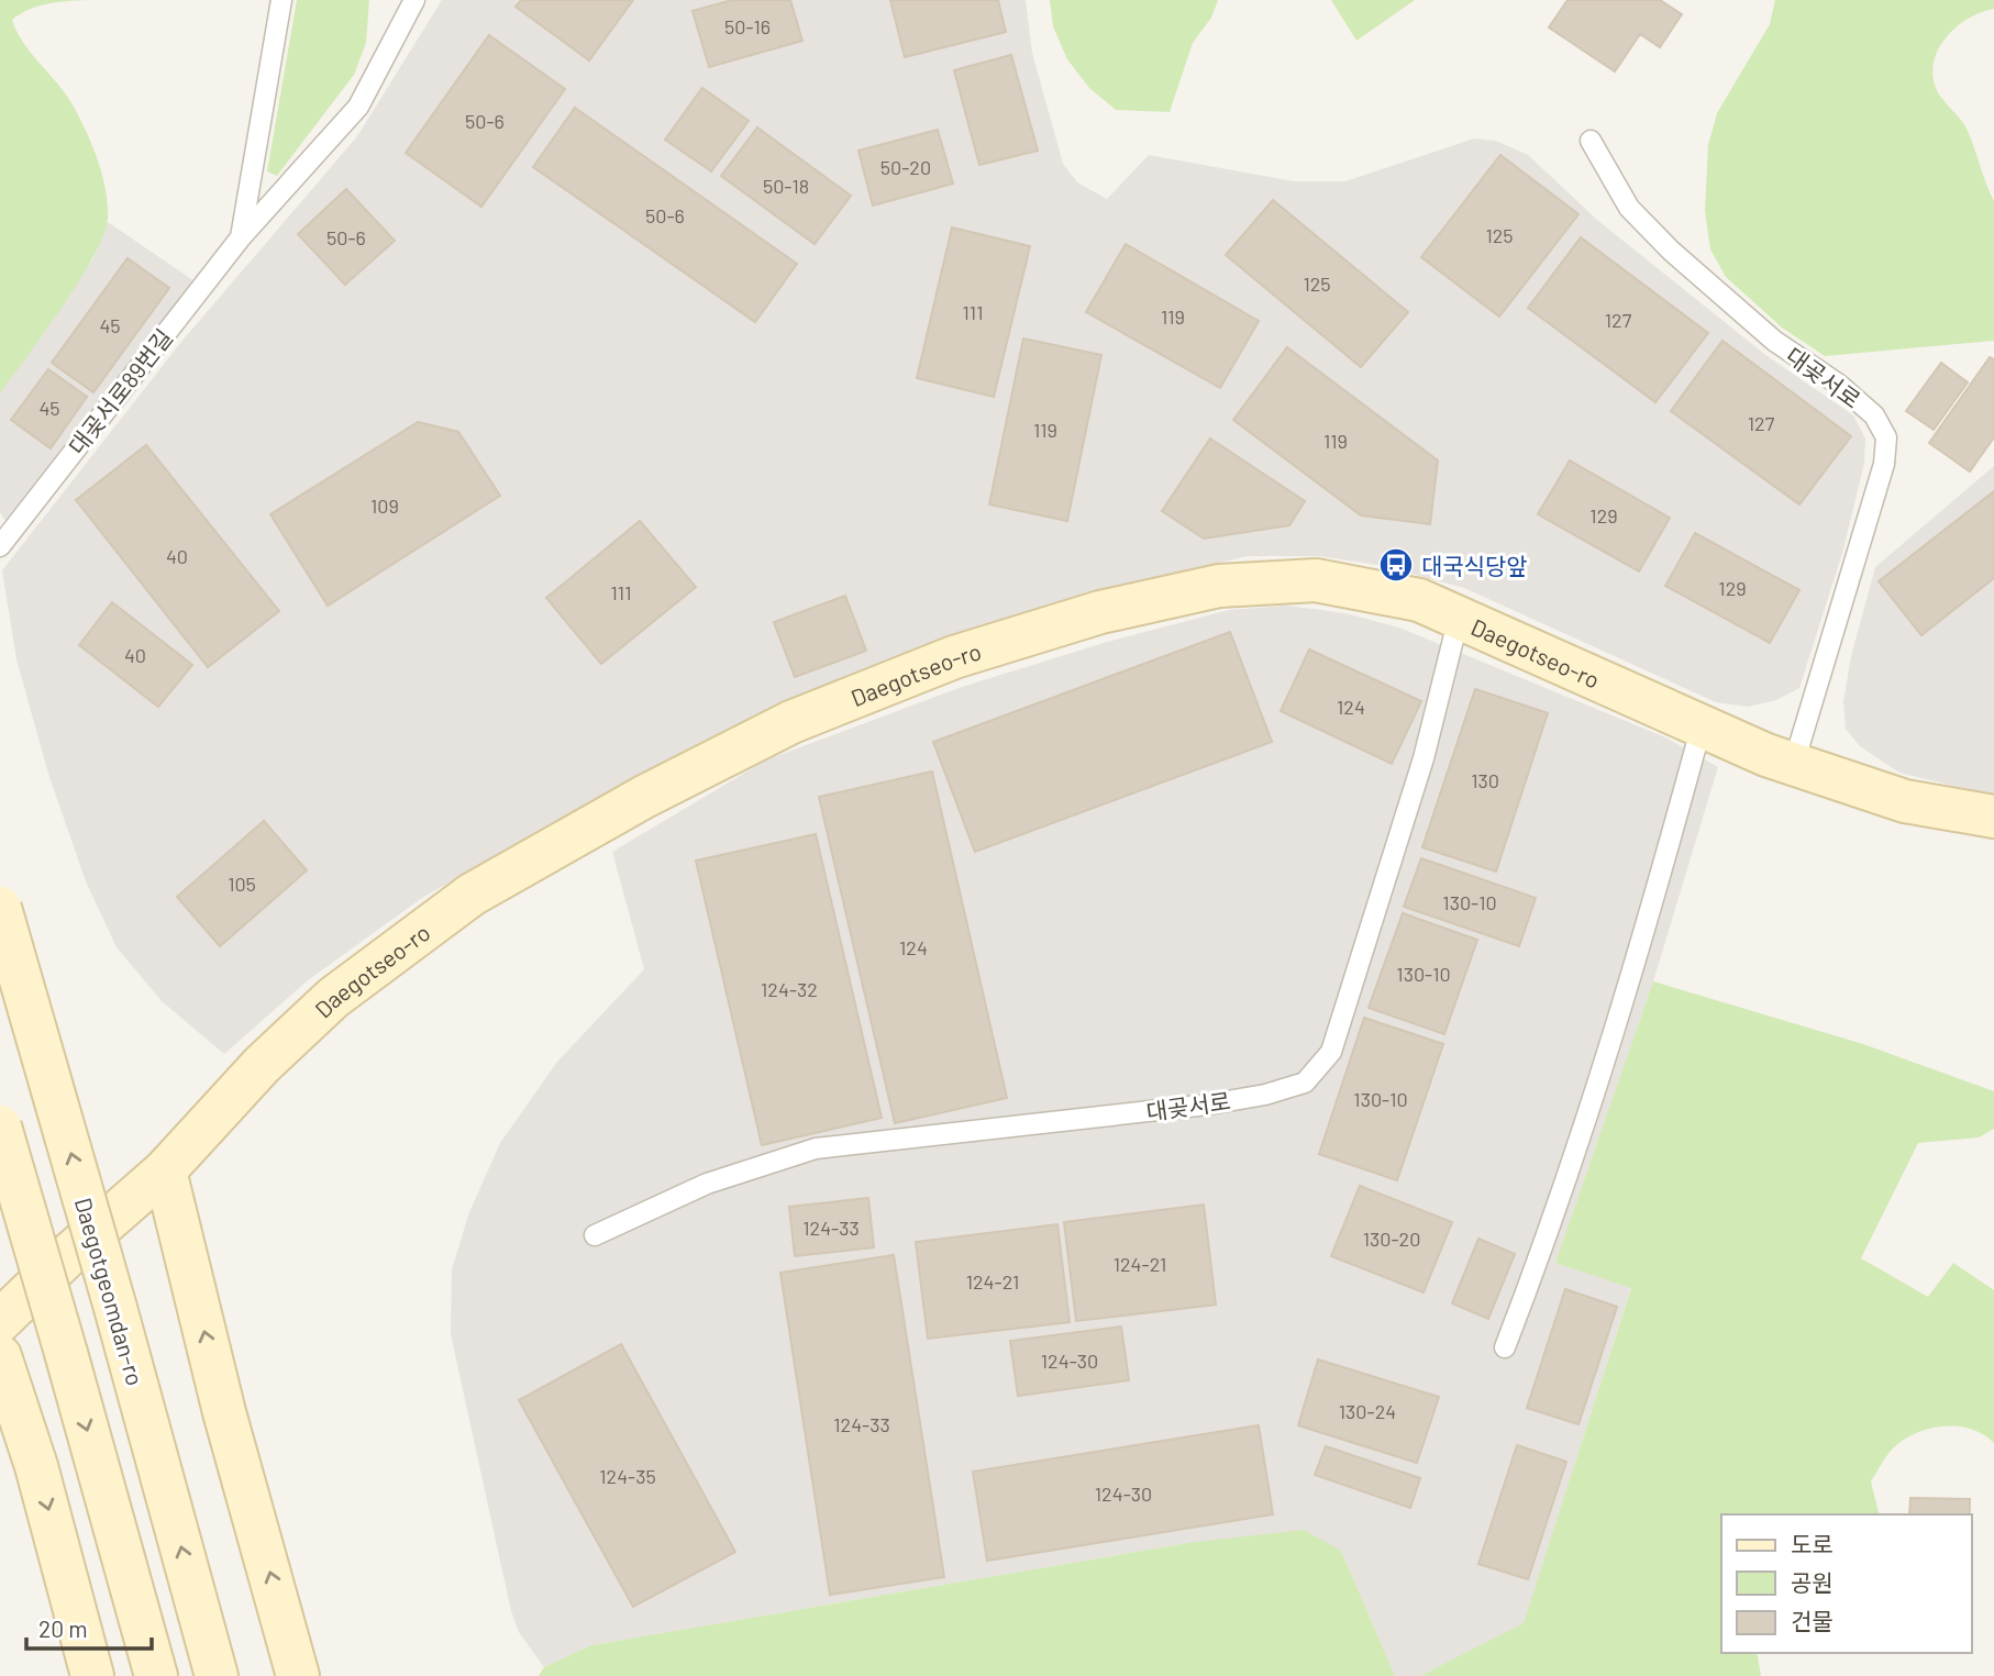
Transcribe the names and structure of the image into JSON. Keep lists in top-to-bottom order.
{
  "streets": {
    "street": ["Daegotseo-ro", "Daegotgeomdan-ro"],
    "lane": ["대곶서로", "대곶서로89번길"]
  },
  "crossings": [
    ["대곶서로", "Daegotseo-ro"]
  ],
  "places": {
    "bus stop": ["대국식당앞"]
  },
  "house_numbers": [
    "50-16",
    "50-6",
    "50-20",
    "50-18",
    "50-6",
    "125",
    "50-6",
    "125",
    "111",
    "119",
    "127",
    "45",
    "45",
    "127",
    "119",
    "119",
    "109",
    "129",
    "40",
    "129",
    "111",
    "40",
    "124",
    "130",
    "105",
    "130-10",
    "124",
    "130-10",
    "124-32",
    "130-10",
    "124-33",
    "130-20",
    "124-21",
    "124-21",
    "124-30",
    "130-24",
    "124-33",
    "124-35",
    "124-30"
  ],
  "legend": ["도로", "공원", "건물"],
  "scale_bar": "20 m"
}
